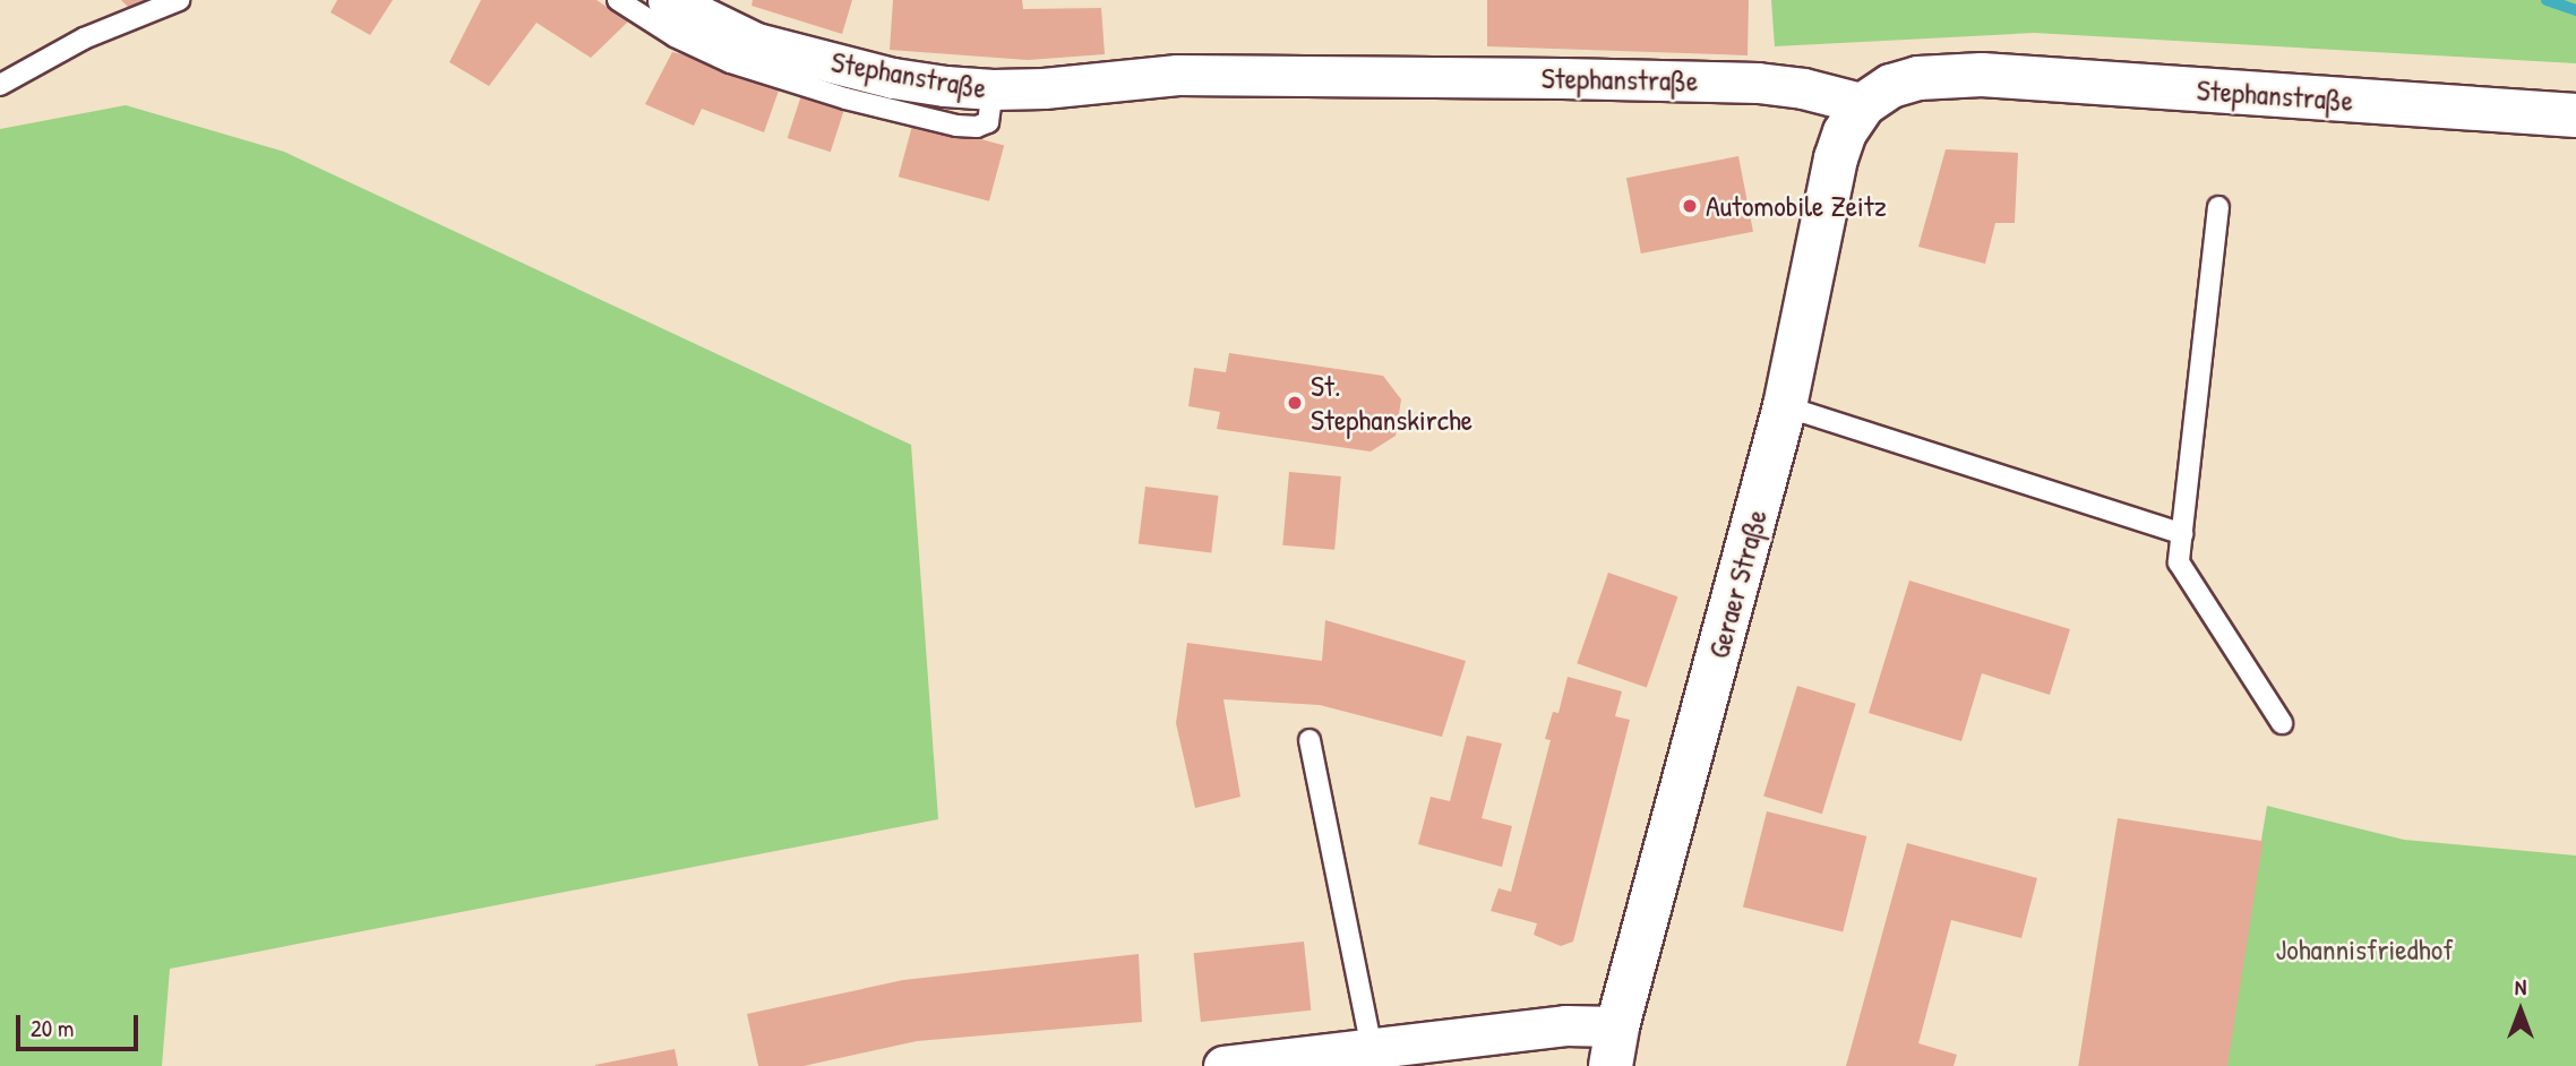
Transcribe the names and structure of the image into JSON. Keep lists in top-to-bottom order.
{
  "streets": {
    "street": ["Stephanstraße", "Geraer Straße"]
  },
  "crossings": [
    ["Stephanstraße", "Geraer Straße"]
  ],
  "parks": ["Johannisfriedhof"],
  "places": ["Automobile Zeitz", "St. Stephanskirche"],
  "scale_bar": "20 m",
  "north": "top"
}
